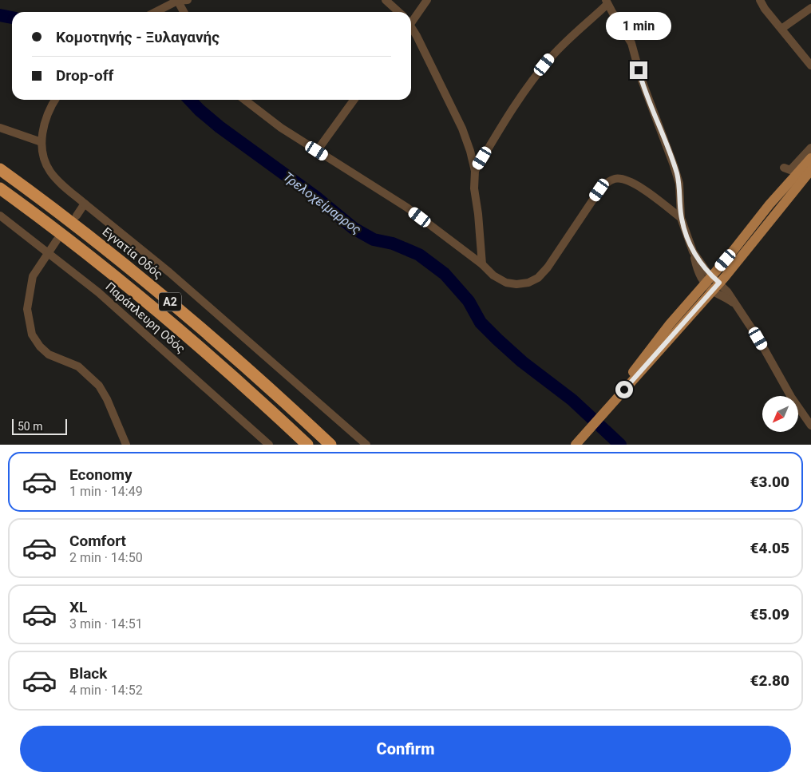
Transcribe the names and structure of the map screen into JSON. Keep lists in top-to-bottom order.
{
  "streets": {
    "highway": ["Εγνατία Οδός", "Α2"],
    "street": ["Παράπλευρη Οδός"]
  },
  "water": ["Τρελοχείμαρρος"],
  "scale_bar": "50 m",
  "north": "bottom left",
  "page": {
    "bubble": "1 min",
    "banner": ["Κομοτηνής - Ξυλαγανής", "Drop-off"],
    "scale": "50 m",
    "list": [
      {
        "name": "Economy",
        "note": "1 min · 14:49",
        "value": "€3.00"
      },
      {
        "name": "Comfort",
        "note": "2 min · 14:50",
        "value": "€4.05"
      },
      {
        "name": "XL",
        "note": "3 min · 14:51",
        "value": "€5.09"
      },
      {
        "name": "Black",
        "note": "4 min · 14:52",
        "value": "€2.80"
      }
    ],
    "buttons": "Confirm"
  }
}
